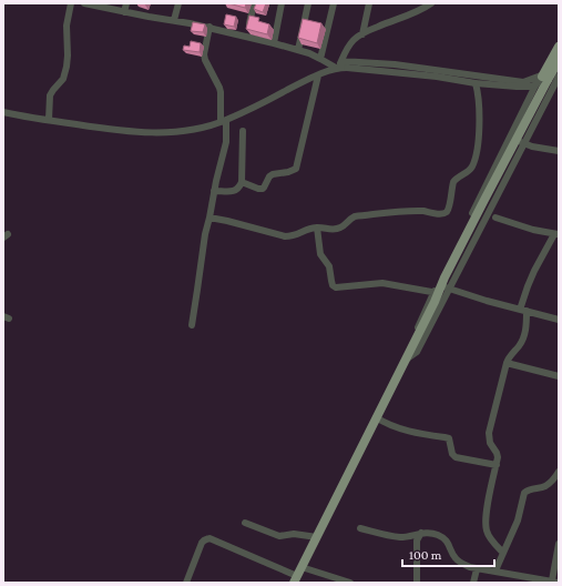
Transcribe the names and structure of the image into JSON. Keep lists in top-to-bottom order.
{
  "scale_bar": "100 m"
}
